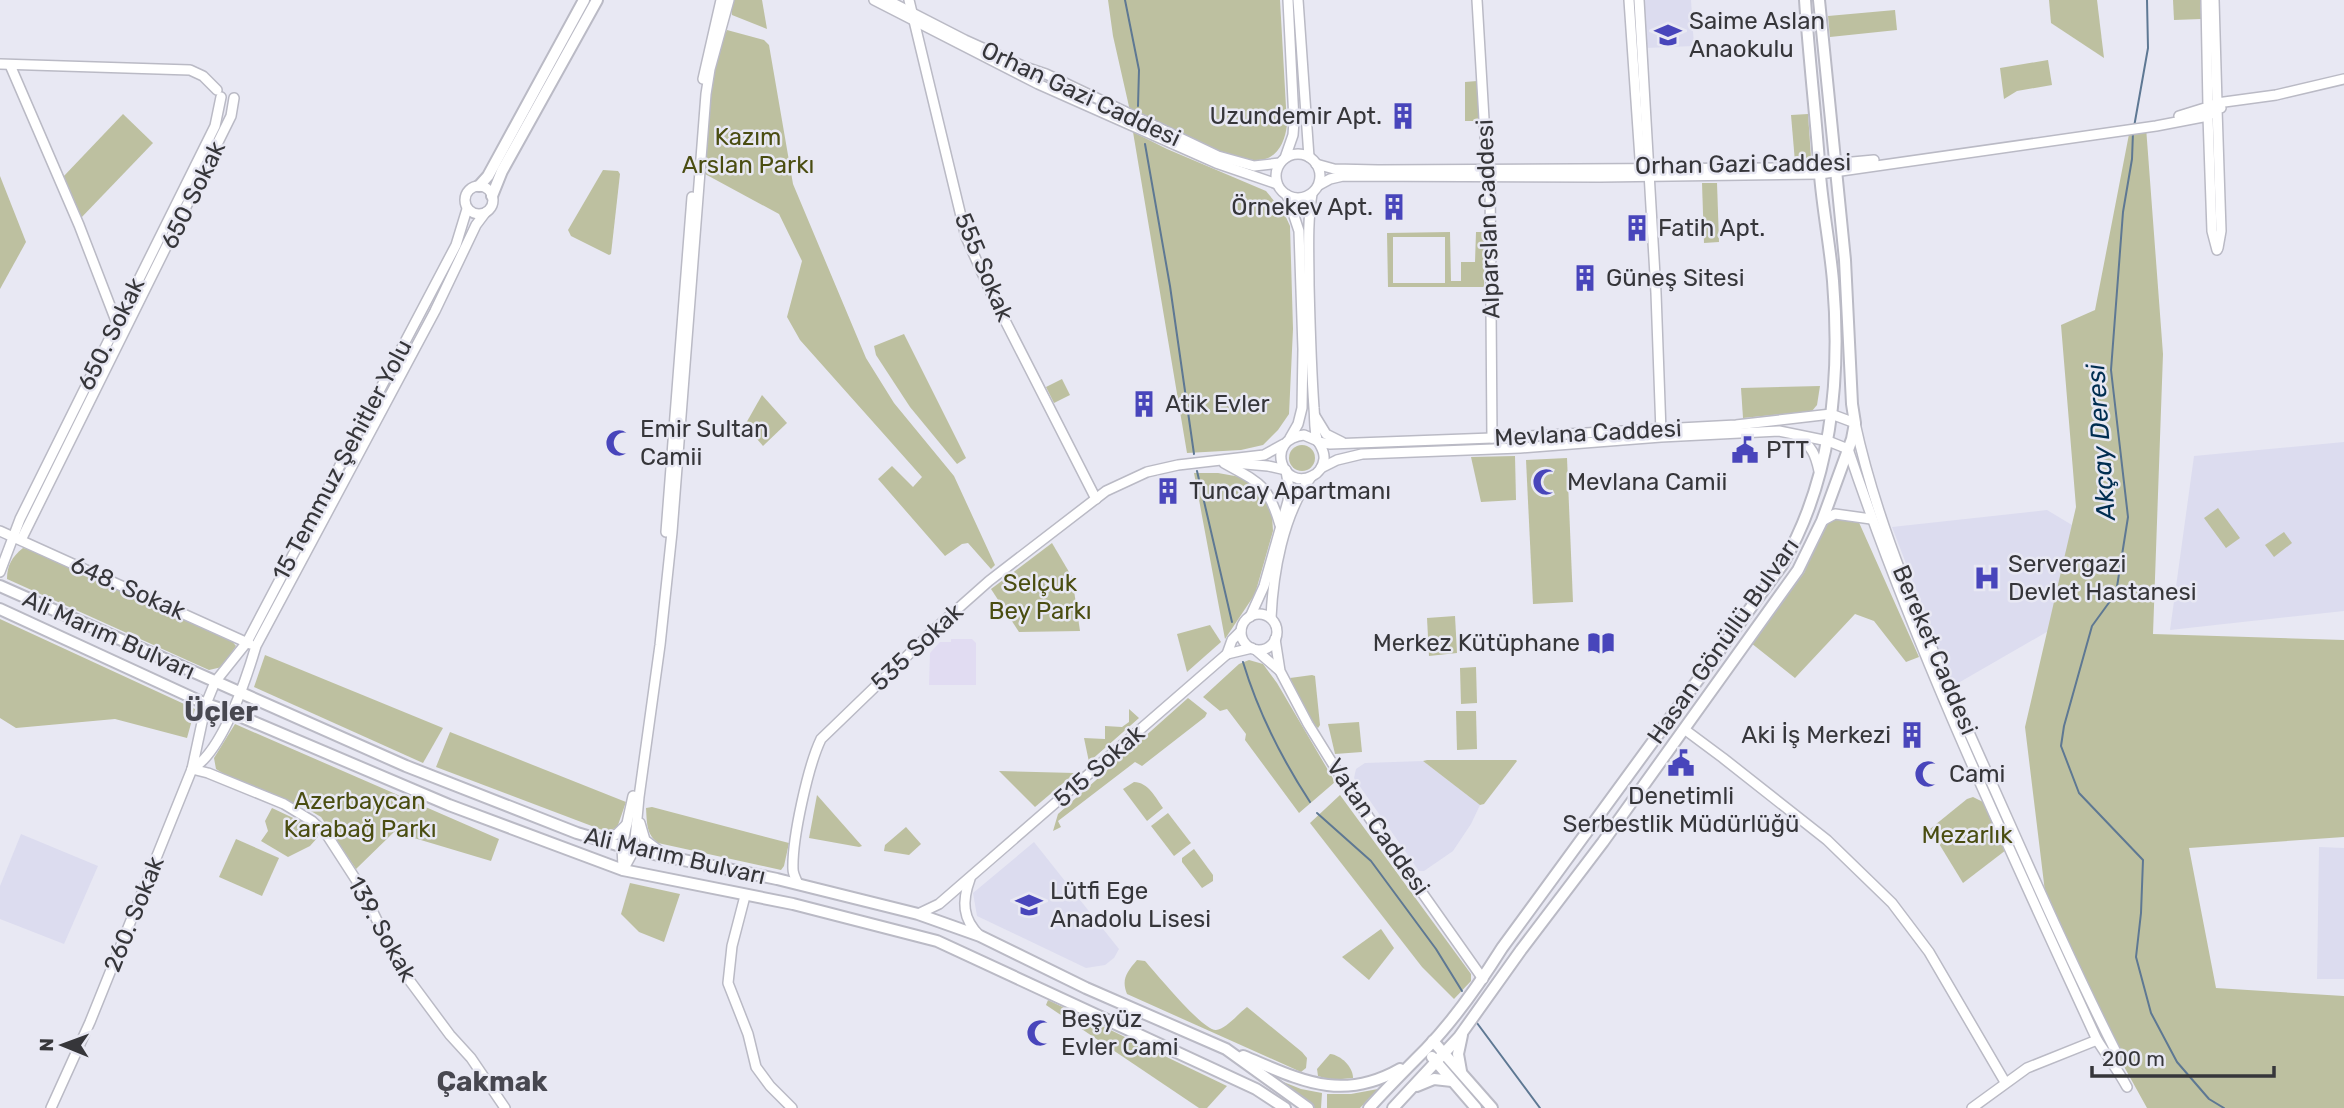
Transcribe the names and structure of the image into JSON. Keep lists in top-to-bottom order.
{
  "streets": {
    "main road": ["Ali Marım Bulvarı", "Hasan Gönüllü Bulvarı"],
    "street": [
      "Orhan Gazi Caddesi",
      "650 Sokak",
      "Alparslan Caddesi",
      "555 Sokak",
      "650. Sokak",
      "Mevlana Caddesi",
      "15 Temmuz Şehitler Yolu",
      "648. Sokak",
      "535 Sokak",
      "Bereket Caddesi",
      "515 Sokak",
      "Vatan Caddesi",
      "260. Sokak",
      "139. Sokak"
    ]
  },
  "crossings": [
    ["Orhan Gazi Caddesi", "Alparslan Caddesi"],
    ["Orhan Gazi Caddesi", "555 Sokak"],
    ["Orhan Gazi Caddesi", "Hasan Gönüllü Bulvarı"],
    ["650 Sokak", "650. Sokak"],
    ["Alparslan Caddesi", "Mevlana Caddesi"],
    ["555 Sokak", "535 Sokak"],
    ["650. Sokak", "648. Sokak"],
    ["Mevlana Caddesi", "Hasan Gönüllü Bulvarı"],
    ["Mevlana Caddesi", "535 Sokak"],
    ["Mevlana Caddesi", "Bereket Caddesi"],
    ["15 Temmuz Şehitler Yolu", "648. Sokak"],
    ["15 Temmuz Şehitler Yolu", "Ali Marım Bulvarı"],
    ["15 Temmuz Şehitler Yolu", "260. Sokak"],
    ["15 Temmuz Şehitler Yolu", "139. Sokak"],
    ["Ali Marım Bulvarı", "515 Sokak"],
    ["Hasan Gönüllü Bulvarı", "Bereket Caddesi"],
    ["Hasan Gönüllü Bulvarı", "Vatan Caddesi"],
    ["260. Sokak", "139. Sokak"]
  ],
  "districts": ["Üçler", "Çakmak"],
  "water": ["Akçay Deresi"],
  "parks": [
    "Kazım Arslan Parkı",
    "Selçuk Bey Parkı",
    "Azerbaycan Karabağ Parkı",
    "Mezarlık"
  ],
  "places": {
    "school or university": ["Saime Aslan Anaokulu", "Lütfi Ege Anadolu Lisesi"],
    "building": [
      "Uzundemir Apt.",
      "Örnekev Apt.",
      "Fatih Apt.",
      "Güneş Sitesi",
      "Atik Evler",
      "Tuncay Apartmanı",
      "Aki İş Merkezi"
    ],
    "mosque": [
      "Emir Sultan Camii",
      "Mevlana Camii",
      "Cami",
      "Beşyüz Evler Cami"
    ],
    "public building": ["PTT", "Denetimli Serbestlik Müdürlüğü"],
    "hospital": ["Servergazi Devlet Hastanesi"],
    "library": ["Merkez Kütüphane"]
  },
  "scale_bar": "200 m",
  "north": "left"
}
